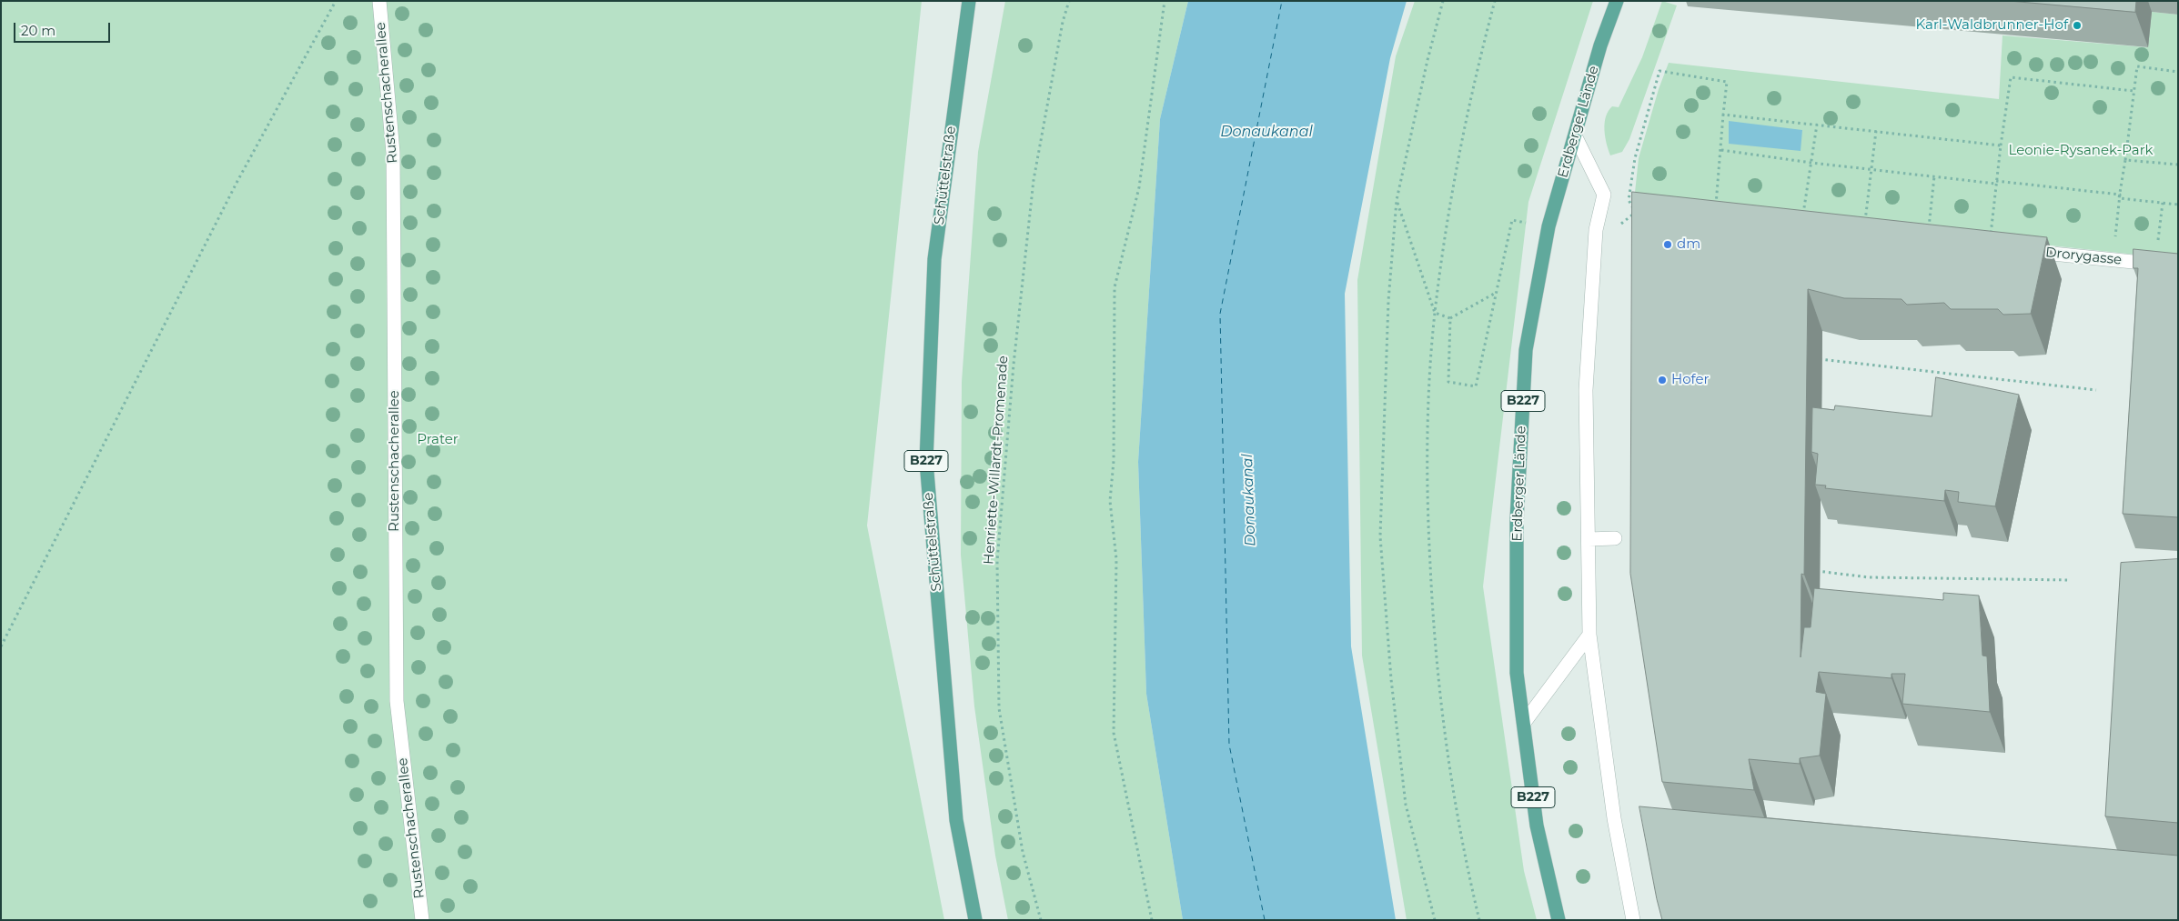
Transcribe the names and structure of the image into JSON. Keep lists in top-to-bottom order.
{
  "streets": {
    "main road": ["Erdberger Lände", "Schüttelstraße", "B227"],
    "street": ["Rustenschacherallee", "Drorygasse"],
    "path": ["Henriette-Willardt-Promenade"]
  },
  "water": ["Donaukanal"],
  "parks": ["Leonie-Rysanek-Park", "Prater"],
  "places": ["Karl-Waldbrunner-Hof", "dm", "Hofer"],
  "scale_bar": "20 m"
}
